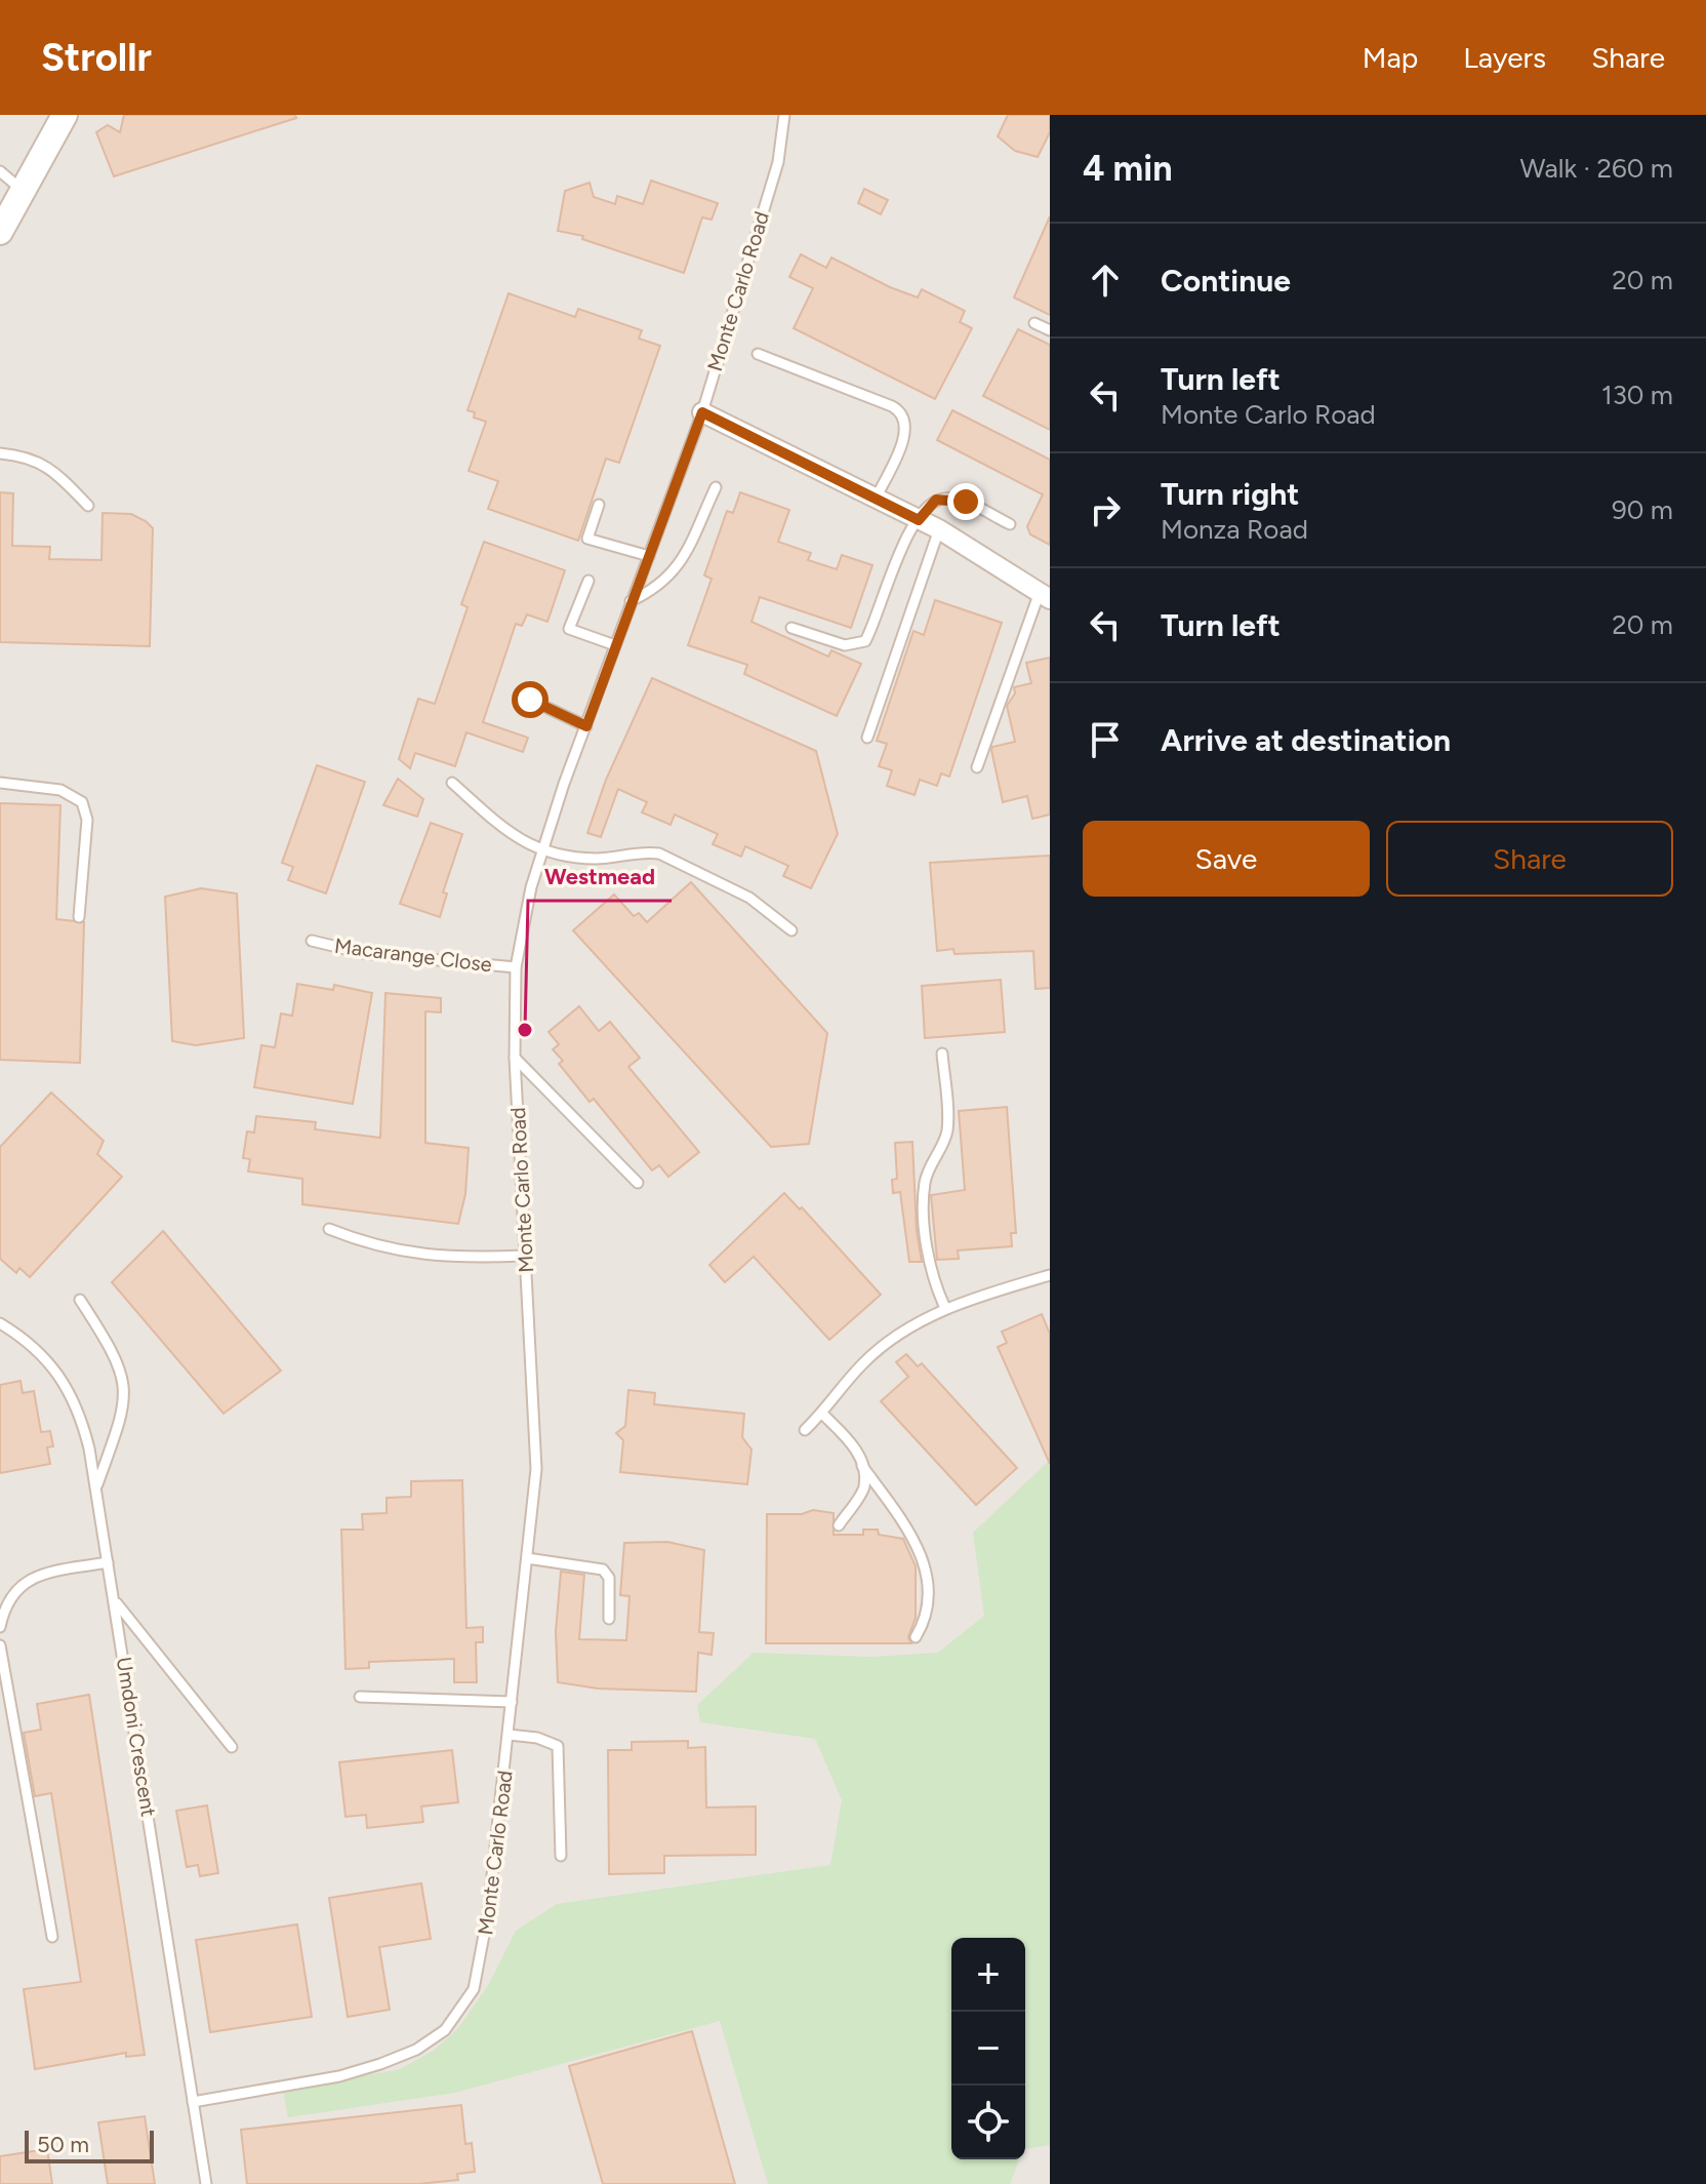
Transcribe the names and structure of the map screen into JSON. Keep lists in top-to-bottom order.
{
  "streets": {
    "lane": ["Monte Carlo Road", "Macarange Close", "Umdoni Crescent"]
  },
  "crossings": [
    ["Monte Carlo Road", "Macarange Close"],
    ["Monte Carlo Road", "Umdoni Crescent"]
  ],
  "places": ["Westmead"],
  "scale_bar": "50 m",
  "page": {
    "header": "Strollr",
    "nav": ["Map", "Layers", "Share"],
    "heading": ["4 min", "Walk · 260 m"],
    "list": [
      ["Continue", "20 m"],
      ["Turn left", "Monte Carlo Road", "130 m"],
      ["Turn right", "Monza Road", "90 m"],
      ["Turn left", "20 m"],
      "Arrive at destination"
    ],
    "buttons": ["Save", "Share"],
    "map_buttons": ["+", "−"],
    "scale": "50 m"
  }
}
